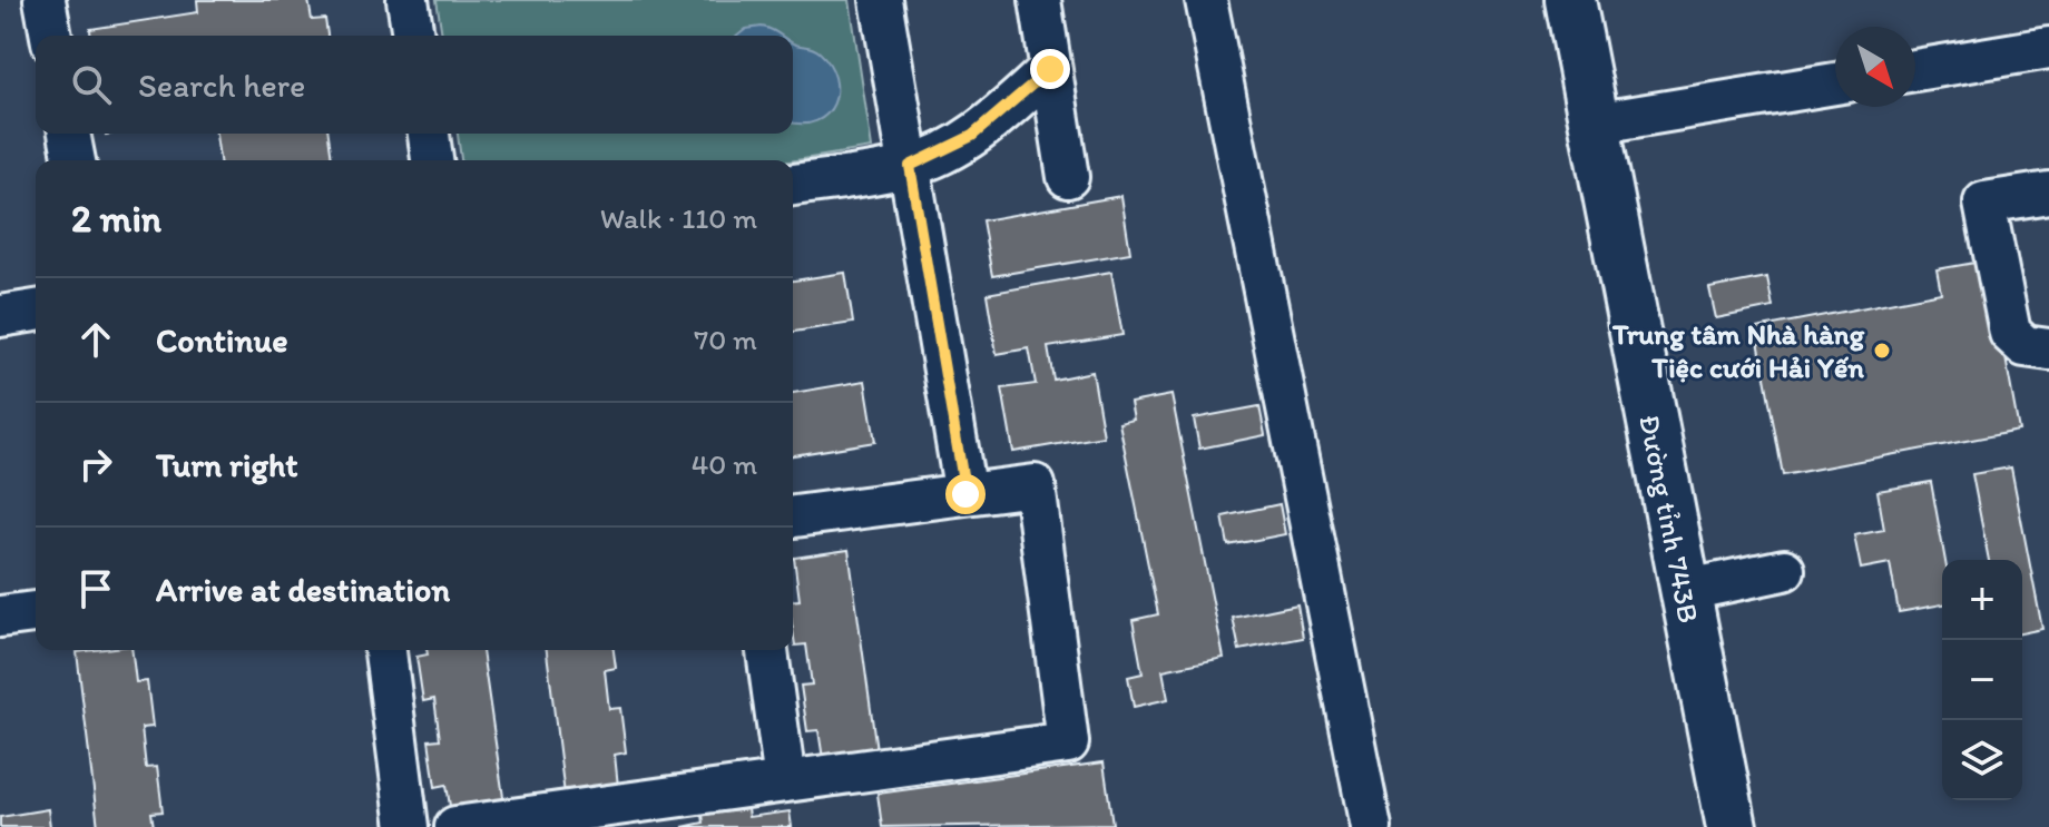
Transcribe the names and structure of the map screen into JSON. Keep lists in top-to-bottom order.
{
  "streets": {
    "main road": ["Đường tỉnh 743B"]
  },
  "places": ["Trung tâm Nhà hàng Tiệc cưới Hải Yến"],
  "north": "bottom right",
  "page": {
    "search": "Search here",
    "heading": ["2 min", "Walk · 110 m"],
    "list": [
      ["Continue", "70 m"],
      ["Turn right", "40 m"],
      "Arrive at destination"
    ],
    "map_buttons": ["+", "−"]
  }
}
